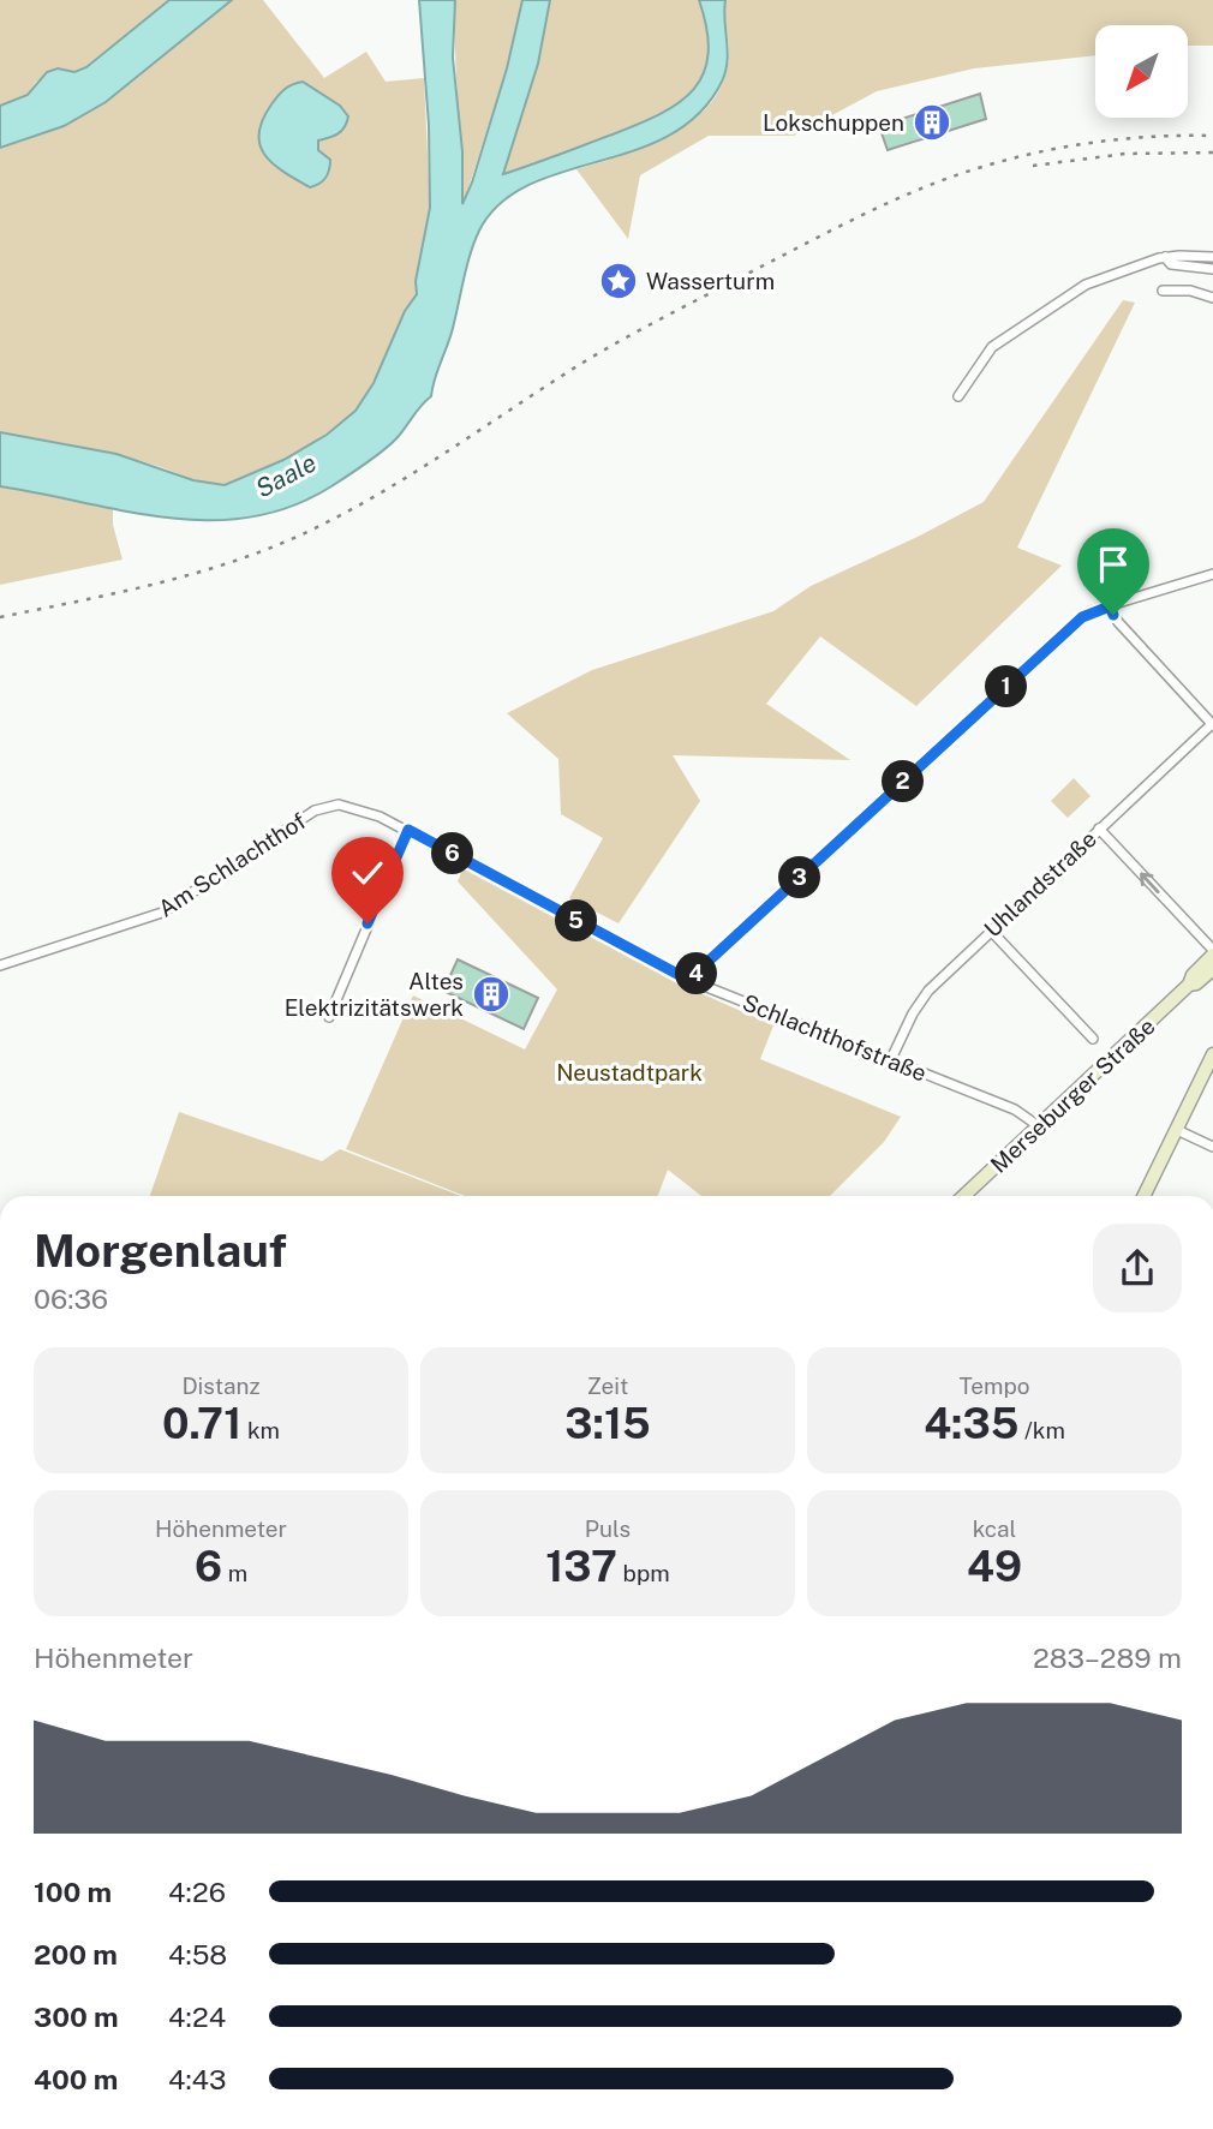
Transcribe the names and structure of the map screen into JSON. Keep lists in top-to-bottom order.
{
  "streets": {
    "main road": ["Merseburger Straße"],
    "street": ["Am Schlachthof", "Uhlandstraße", "Schlachthofstraße"]
  },
  "crossings": [
    ["Am Schlachthof", "Schlachthofstraße"],
    ["Uhlandstraße", "Schlachthofstraße"],
    ["Schlachthofstraße", "Merseburger Straße"]
  ],
  "water": ["Saale"],
  "parks": ["Neustadtpark"],
  "places": {
    "building": ["Lokschuppen", "Altes Elektrizitätswerk"],
    "place": ["Wasserturm"]
  },
  "north": "bottom left",
  "page": {
    "pins": [
      "1",
      "2",
      "6",
      "3",
      "5",
      "4"
    ],
    "heading": ["Morgenlauf", "06:36"],
    "stats": [
      ["Distanz", "0.71 km"],
      ["Zeit", "3:15"],
      ["Tempo", "4:35 /km"],
      ["Höhenmeter", "6 m"],
      ["Puls", "137 bpm"],
      ["kcal", "49"]
    ],
    "chart": ["Höhenmeter", "283–289 m"],
    "list": [
      {
        "name": "100 m",
        "note": "4:26"
      },
      {
        "name": "200 m",
        "note": "4:58"
      },
      {
        "name": "300 m",
        "note": "4:24"
      },
      {
        "name": "400 m",
        "note": "4:43"
      }
    ]
  }
}
